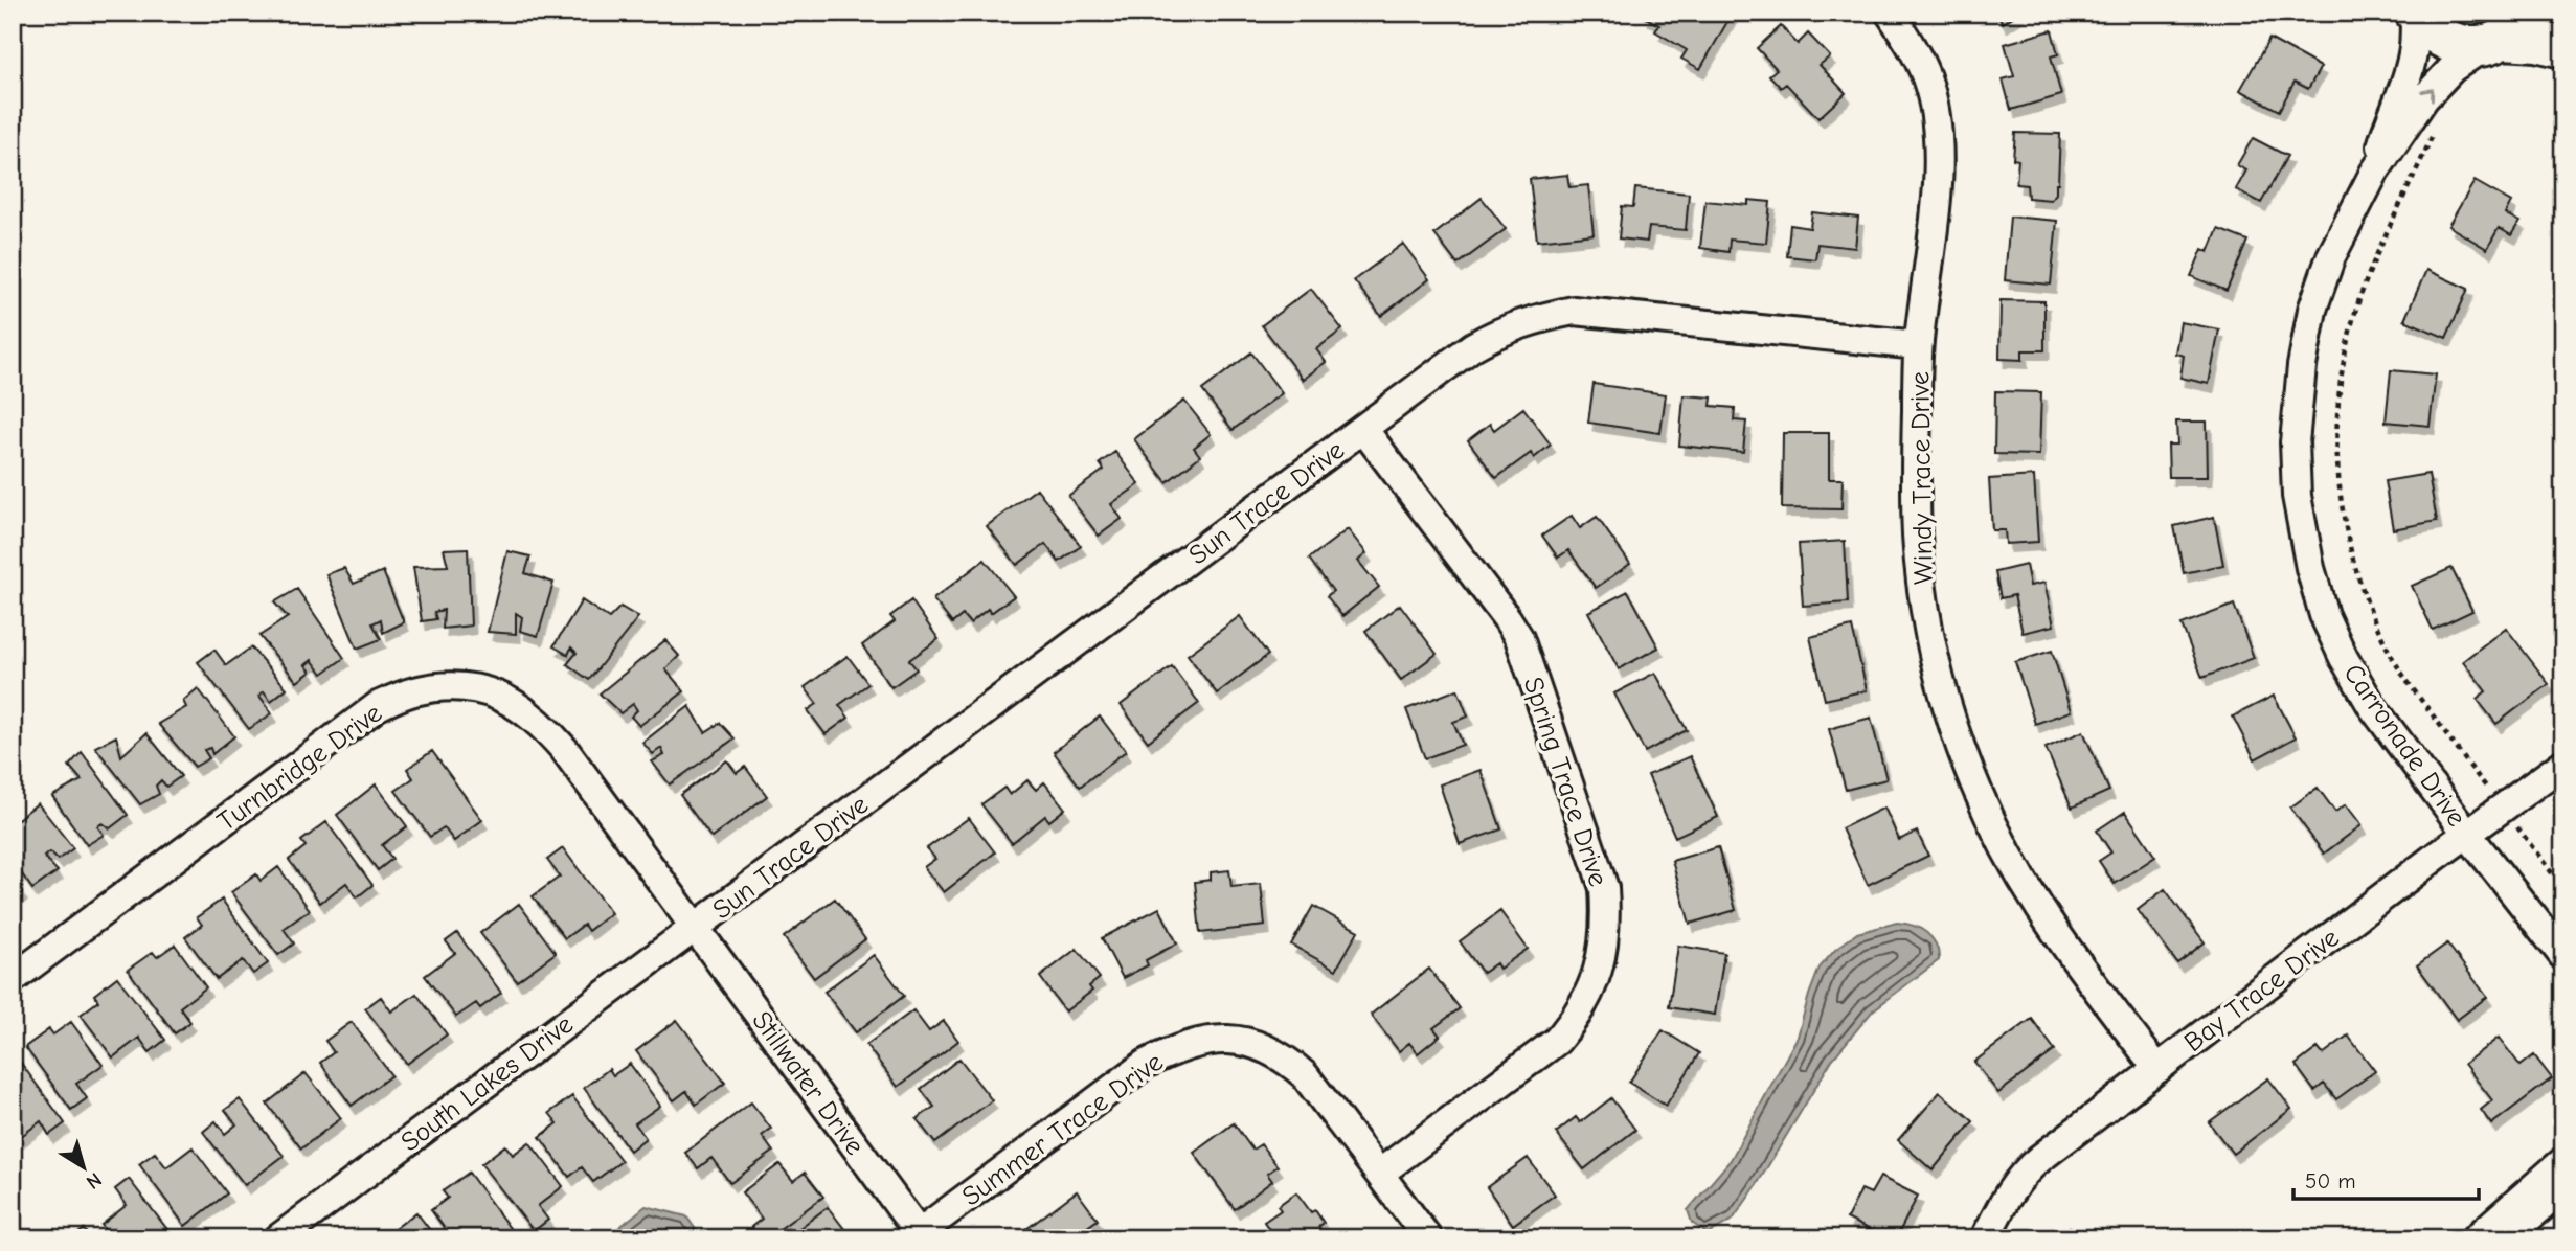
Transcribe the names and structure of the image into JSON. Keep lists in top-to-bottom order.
{
  "streets": {
    "street": [
      "Windy Trace Drive",
      "Sun Trace Drive",
      "Carronade Drive",
      "Turnbridge Drive",
      "Spring Trace Drive",
      "Bay Trace Drive",
      "South Lakes Drive",
      "Stillwater Drive",
      "Summer Trace Drive"
    ]
  },
  "crossings": [
    ["Windy Trace Drive", "Sun Trace Drive"],
    ["Windy Trace Drive", "Bay Trace Drive"],
    ["Sun Trace Drive", "Turnbridge Drive"],
    ["Sun Trace Drive", "Spring Trace Drive"],
    ["Sun Trace Drive", "South Lakes Drive"],
    ["Sun Trace Drive", "Stillwater Drive"],
    ["Carronade Drive", "Bay Trace Drive"],
    ["Turnbridge Drive", "South Lakes Drive"],
    ["Turnbridge Drive", "Stillwater Drive"],
    ["Spring Trace Drive", "Summer Trace Drive"],
    ["South Lakes Drive", "Stillwater Drive"],
    ["Stillwater Drive", "Summer Trace Drive"]
  ],
  "scale_bar": "50 m",
  "north": "bottom right"
}
